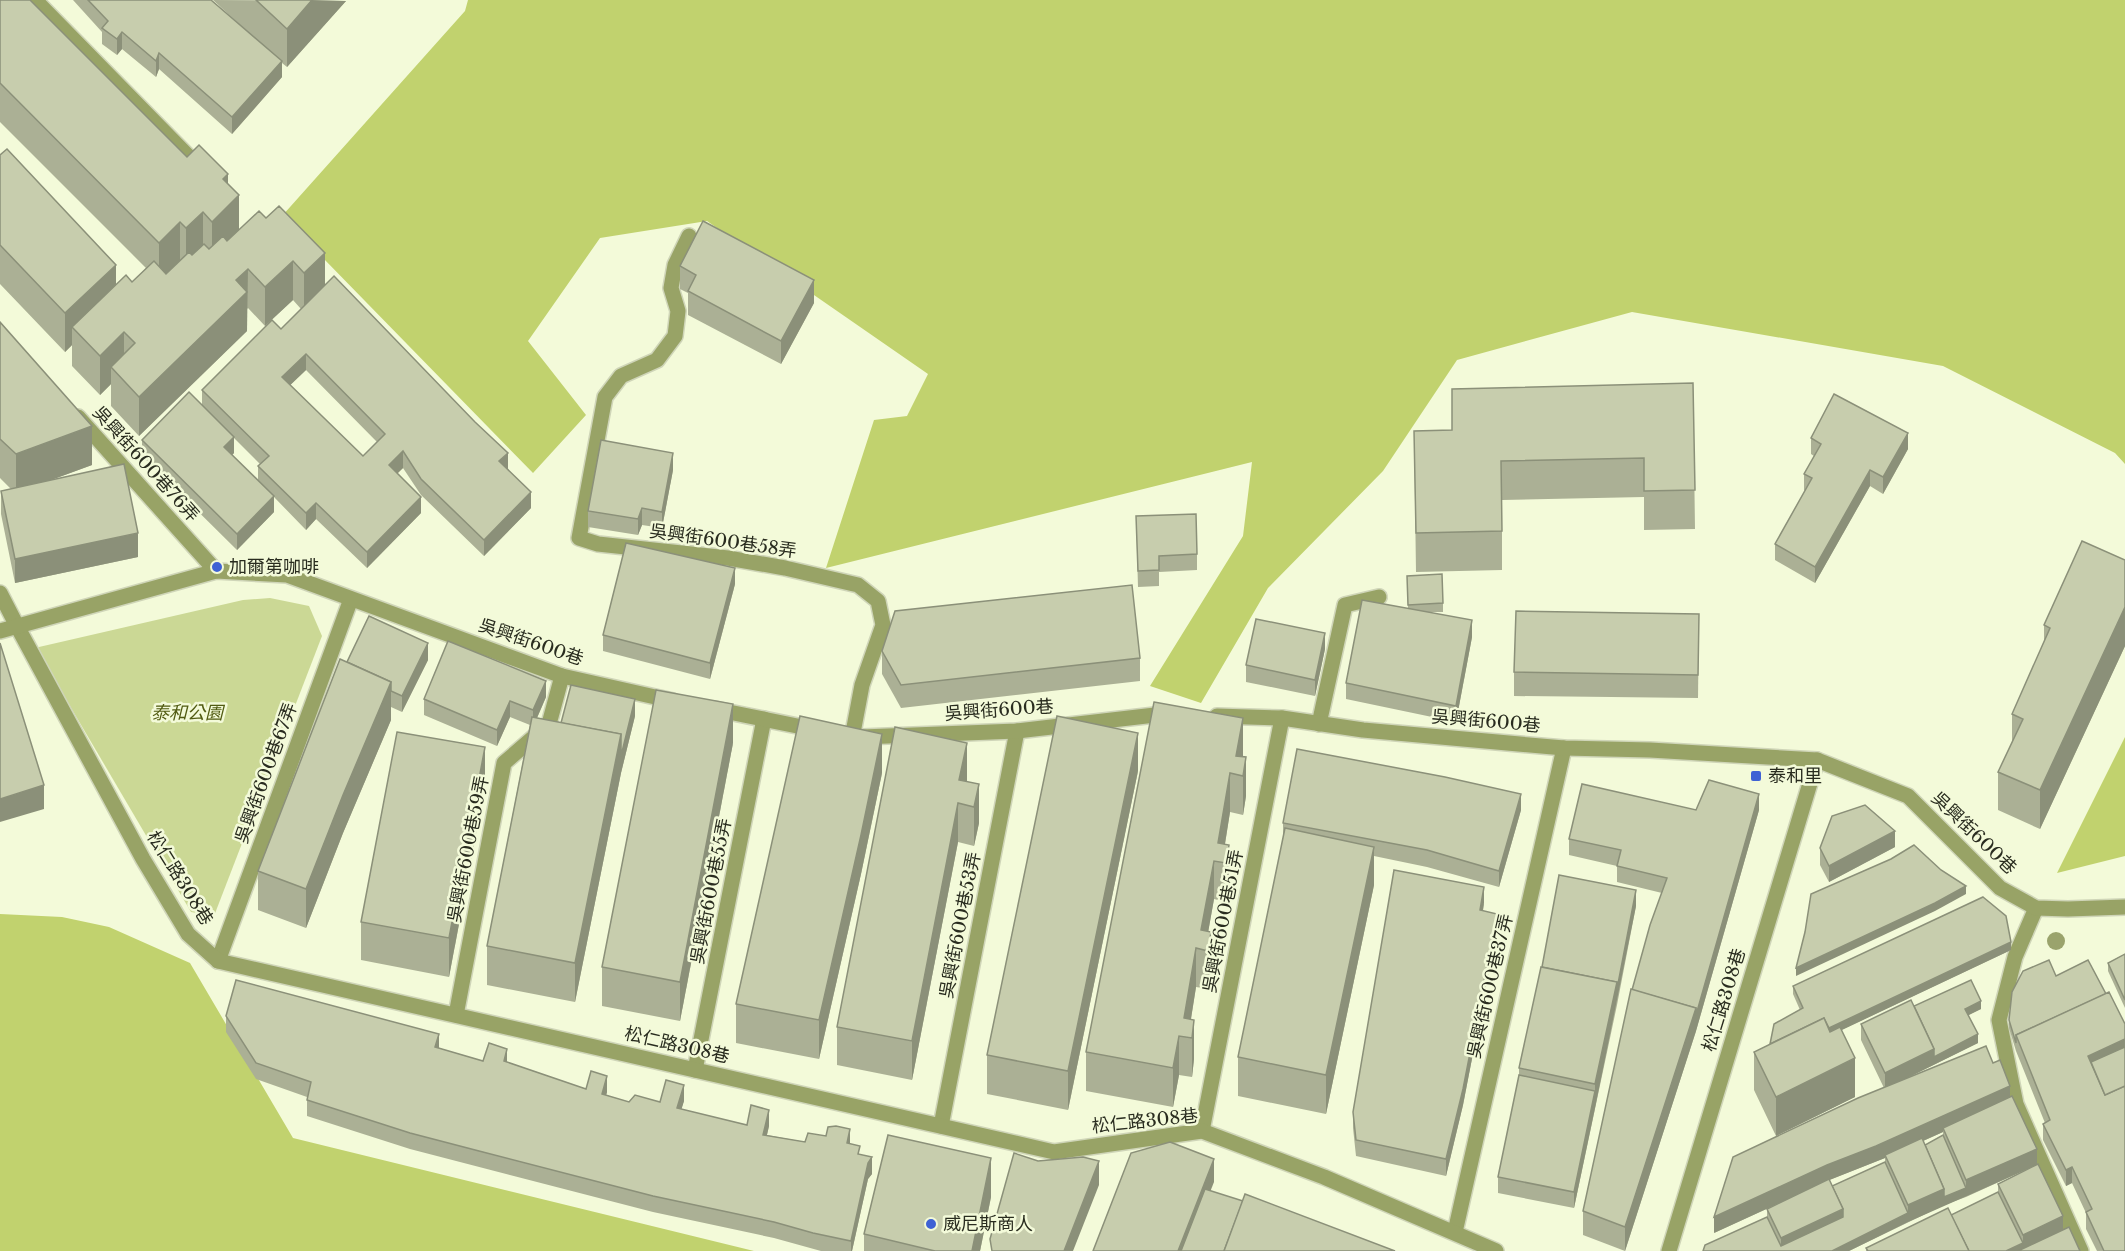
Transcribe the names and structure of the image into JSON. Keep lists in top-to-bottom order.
{
  "streets": {
    "street": [
      "吳興街600巷76弄",
      "吳興街600巷58弄",
      "吳興街600巷",
      "吳興街600巷67弄",
      "吳興街600巷59弄",
      "松仁路308巷",
      "吳興街600巷55弄",
      "吳興街600巷51弄",
      "吳興街600巷53弄",
      "吳興街600巷37弄"
    ]
  },
  "crossings": [
    ["吳興街600巷76弄", "吳興街600巷"],
    ["吳興街600巷58弄", "吳興街600巷"],
    ["吳興街600巷", "吳興街600巷67弄"],
    ["吳興街600巷", "吳興街600巷59弄"],
    ["吳興街600巷", "松仁路308巷"],
    ["吳興街600巷", "吳興街600巷55弄"],
    ["吳興街600巷", "吳興街600巷51弄"],
    ["吳興街600巷", "吳興街600巷53弄"],
    ["吳興街600巷", "吳興街600巷37弄"],
    ["吳興街600巷67弄", "松仁路308巷"],
    ["吳興街600巷59弄", "松仁路308巷"],
    ["松仁路308巷", "吳興街600巷55弄"],
    ["松仁路308巷", "吳興街600巷51弄"],
    ["松仁路308巷", "吳興街600巷53弄"],
    ["松仁路308巷", "吳興街600巷37弄"]
  ],
  "parks": ["泰和公園"],
  "places": {
    "other": ["加爾第咖啡", "威尼斯商人"],
    "transit": ["泰和里"]
  }
}
